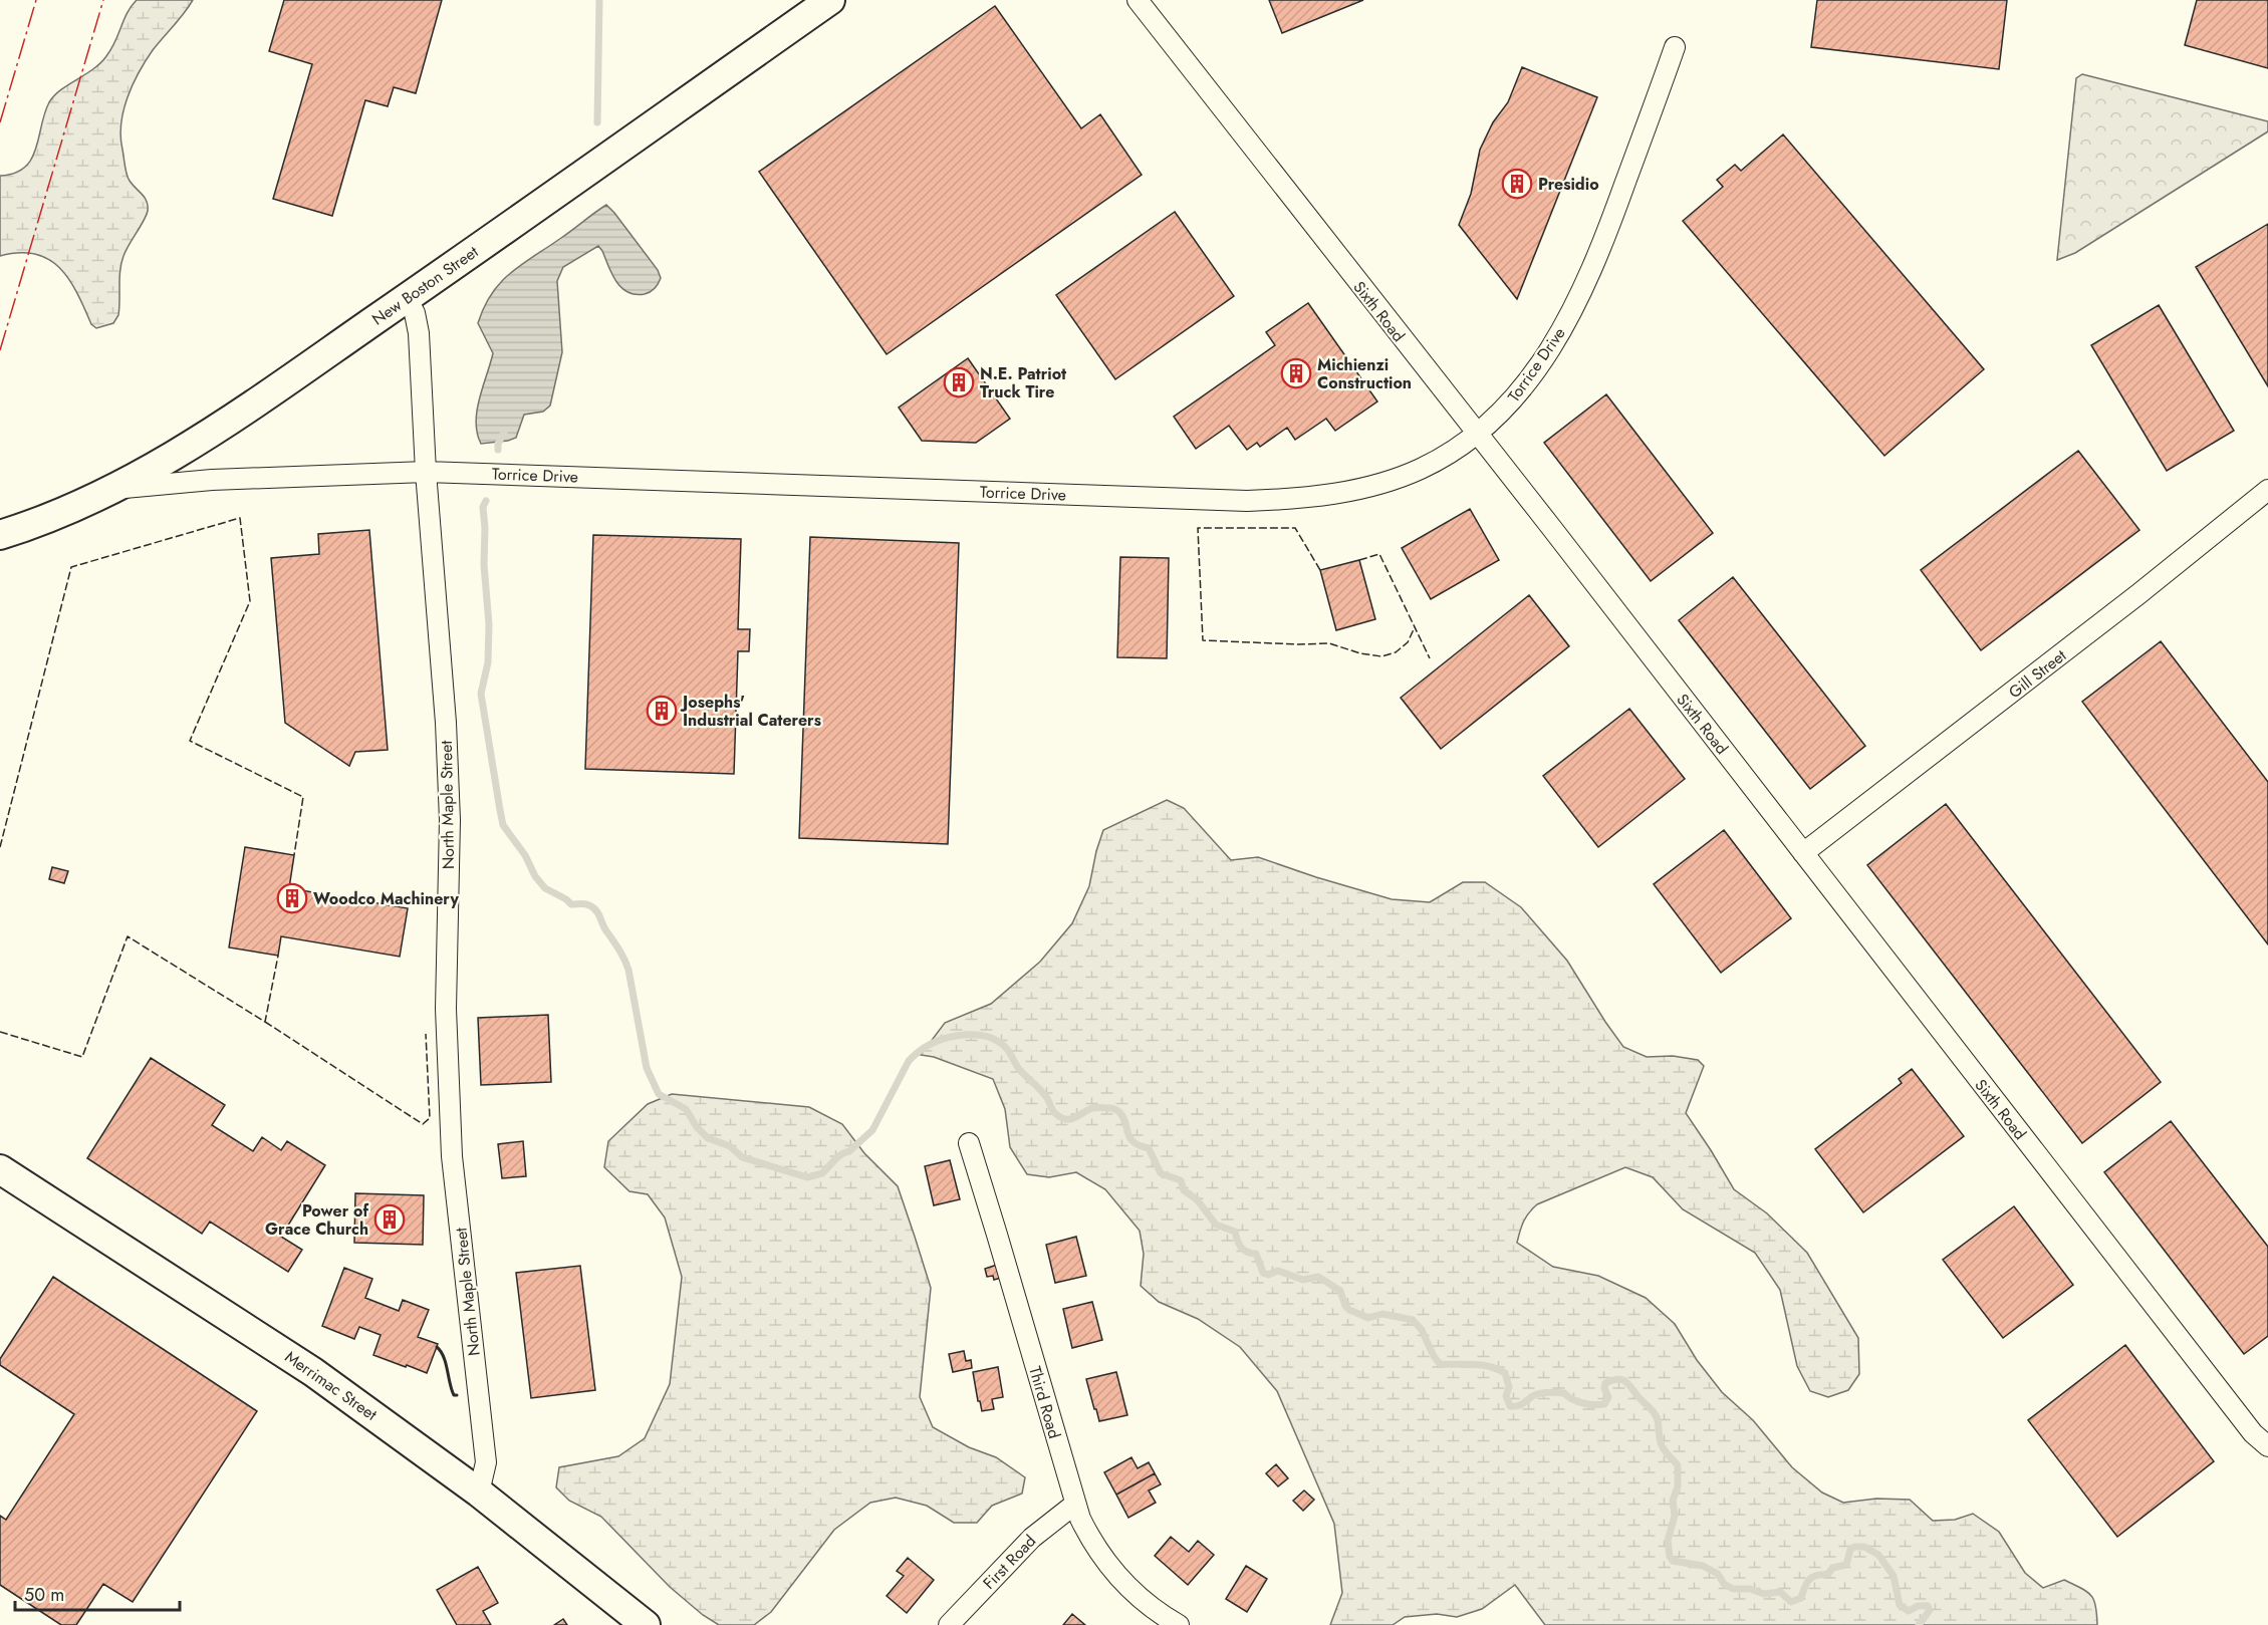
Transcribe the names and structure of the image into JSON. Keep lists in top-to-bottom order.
{
  "streets": {
    "main road": ["New Boston Street", "Merrimac Street"],
    "street": [
      "Sixth Road",
      "Torrice Drive",
      "Gill Street",
      "North Maple Street",
      "Third Road",
      "First Road"
    ]
  },
  "crossings": [
    ["New Boston Street", "Torrice Drive"],
    ["New Boston Street", "North Maple Street"],
    ["Sixth Road", "Torrice Drive"],
    ["Sixth Road", "Gill Street"],
    ["Torrice Drive", "North Maple Street"],
    ["North Maple Street", "Merrimac Street"],
    ["Third Road", "First Road"]
  ],
  "places": {
    "building": [
      "Presidio",
      "Michienzi Construction",
      "N.E. Patriot Truck Tire",
      "Josephs' Industrial Caterers",
      "Woodco Machinery",
      "Power of Grace Church"
    ]
  },
  "scale_bar": "50 m"
}
